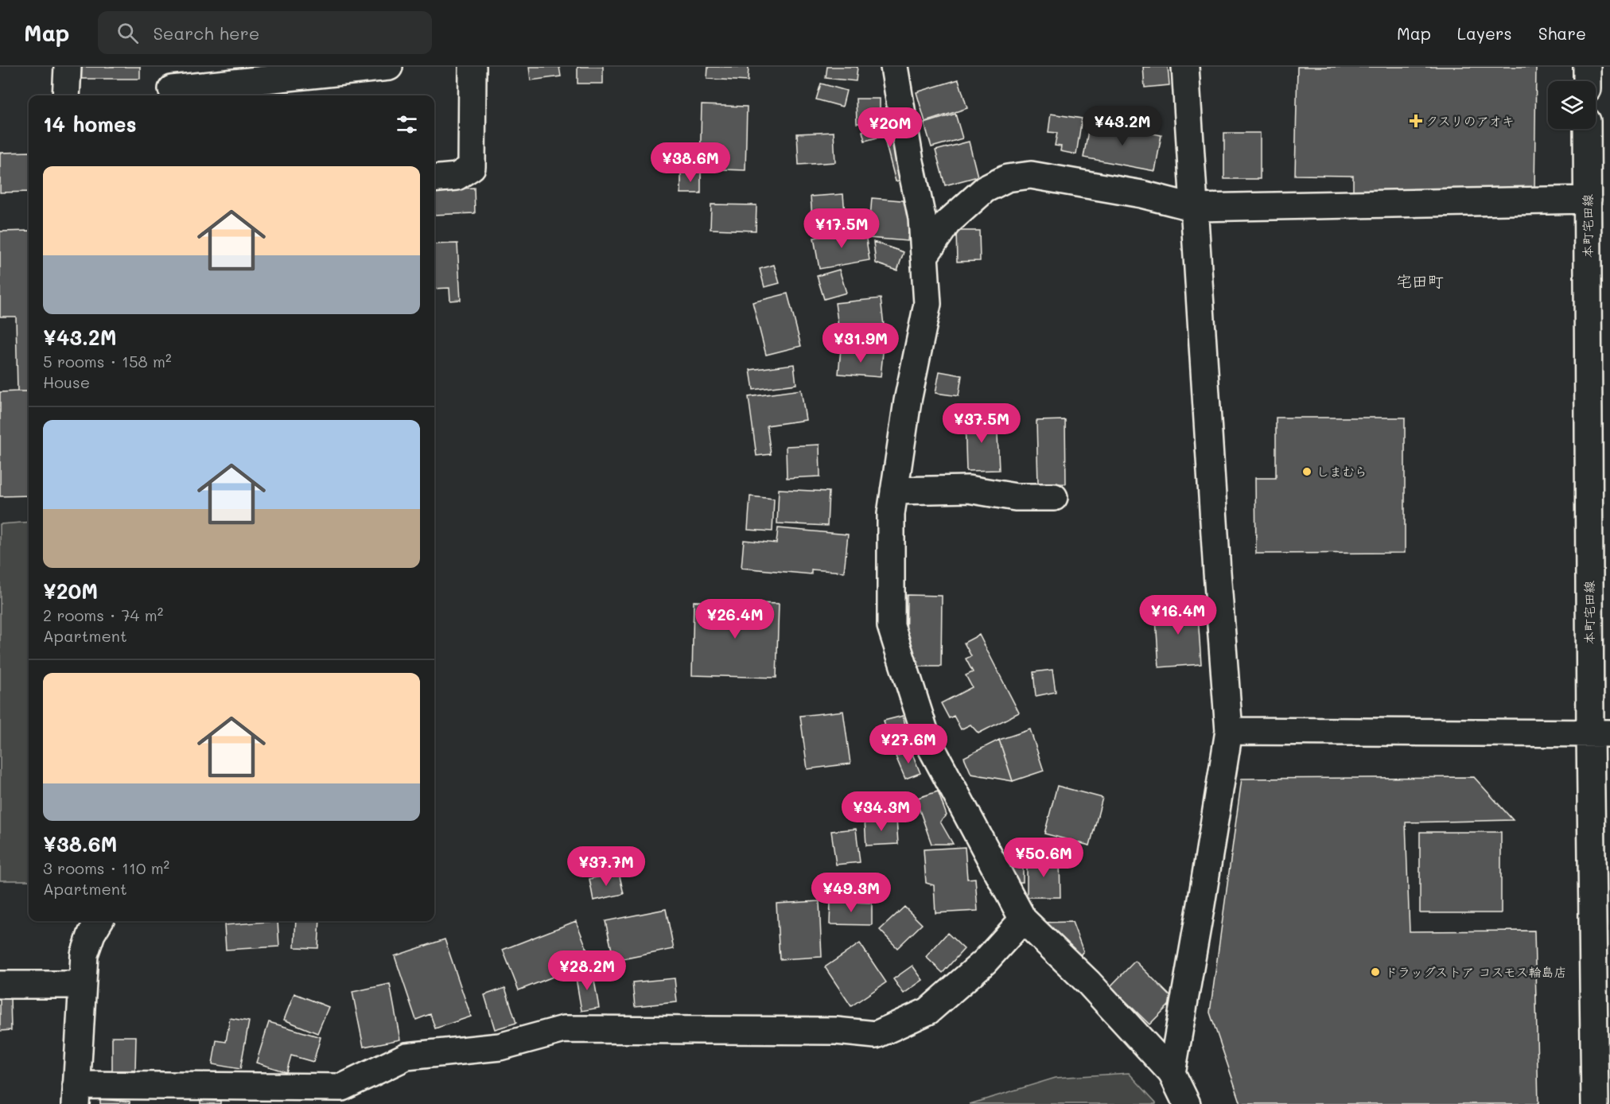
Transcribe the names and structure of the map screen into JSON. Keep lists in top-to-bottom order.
{
  "streets": {
    "street": ["本町宅田線"]
  },
  "districts": ["宅田町"],
  "places": {
    "health": ["クスリのアオキ"],
    "other": ["しまむら", "ドラッグストア コスモス輪島店"]
  },
  "page": {
    "header": "Map",
    "search": "Search here",
    "nav": ["Map", "Layers", "Share"],
    "heading": "14 homes",
    "price": [
      "¥43.2M",
      "¥20M",
      "¥38.6M",
      "¥17.5M",
      "¥31.9M",
      "¥37.5M",
      "¥16.4M",
      "¥26.4M",
      "¥27.6M",
      "¥34.3M",
      "¥50.6M",
      "¥37.7M",
      "¥49.3M",
      "¥28.2M"
    ],
    "list": [
      {
        "name": "¥43.2M",
        "note": "5 rooms · 158 m² · House"
      },
      {
        "name": "¥20M",
        "note": "2 rooms · 74 m² · Apartment"
      },
      {
        "name": "¥38.6M",
        "note": "3 rooms · 110 m² · Apartment"
      }
    ]
  }
}
